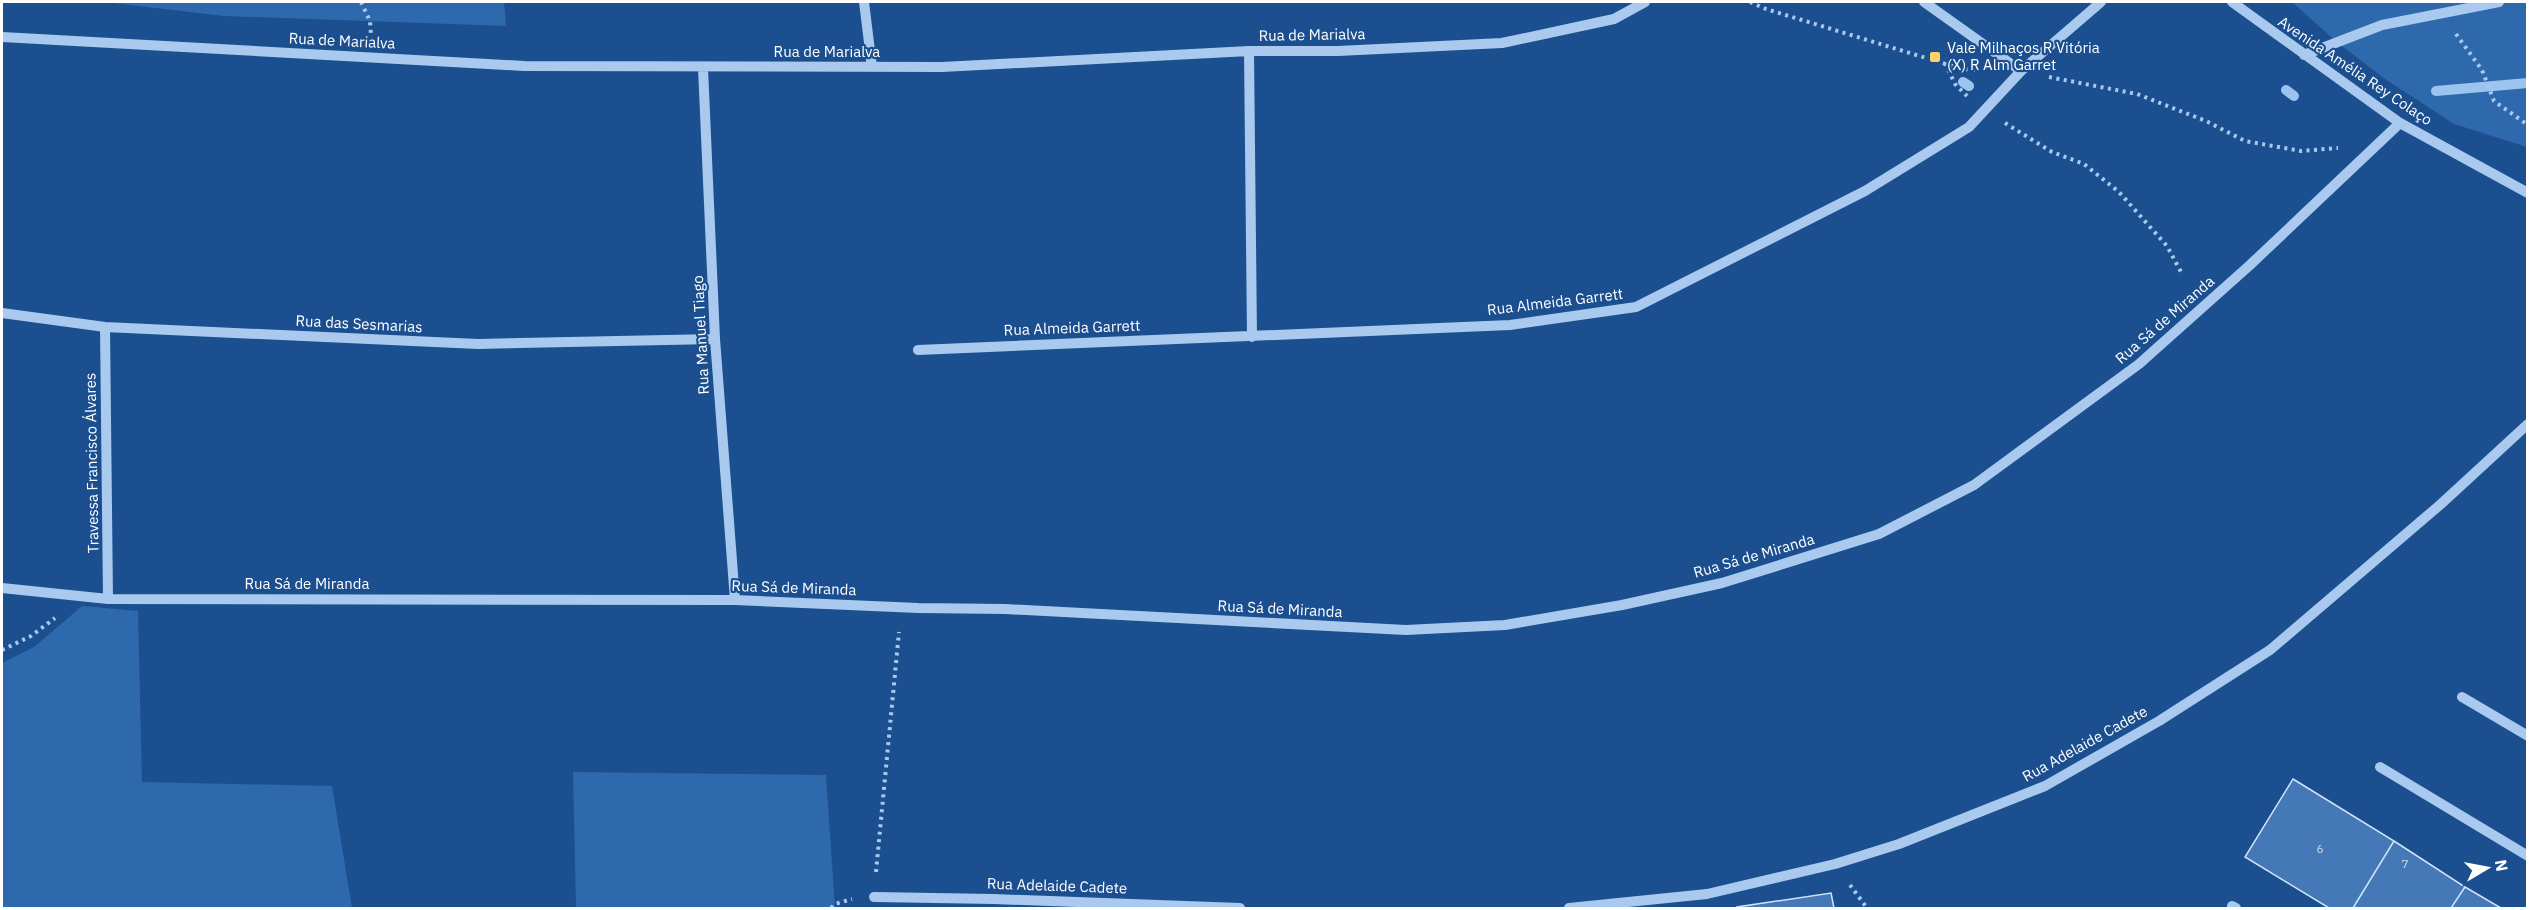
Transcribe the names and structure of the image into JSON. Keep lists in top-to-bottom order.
{
  "streets": {
    "street": [
      "Rua de Marialva",
      "Avenida Amélia Rey Colaço",
      "Rua Almeida Garrett",
      "Rua Sá de Miranda",
      "Rua das Sesmarias",
      "Rua Manuel Tiago",
      "Travessa Francisco Álvares",
      "Rua Adelaide Cadete"
    ]
  },
  "crossings": [
    ["Rua de Marialva", "Rua Manuel Tiago"],
    ["Avenida Amélia Rey Colaço", "Rua Sá de Miranda"],
    ["Rua Sá de Miranda", "Rua Manuel Tiago"],
    ["Rua Sá de Miranda", "Travessa Francisco Álvares"],
    ["Rua das Sesmarias", "Rua Manuel Tiago"],
    ["Rua das Sesmarias", "Travessa Francisco Álvares"]
  ],
  "places": {
    "transit": ["Vale Milhaços R Vitória (X) R Alm Garret"]
  },
  "house_numbers": ["6", "7"],
  "north": "right"
}
